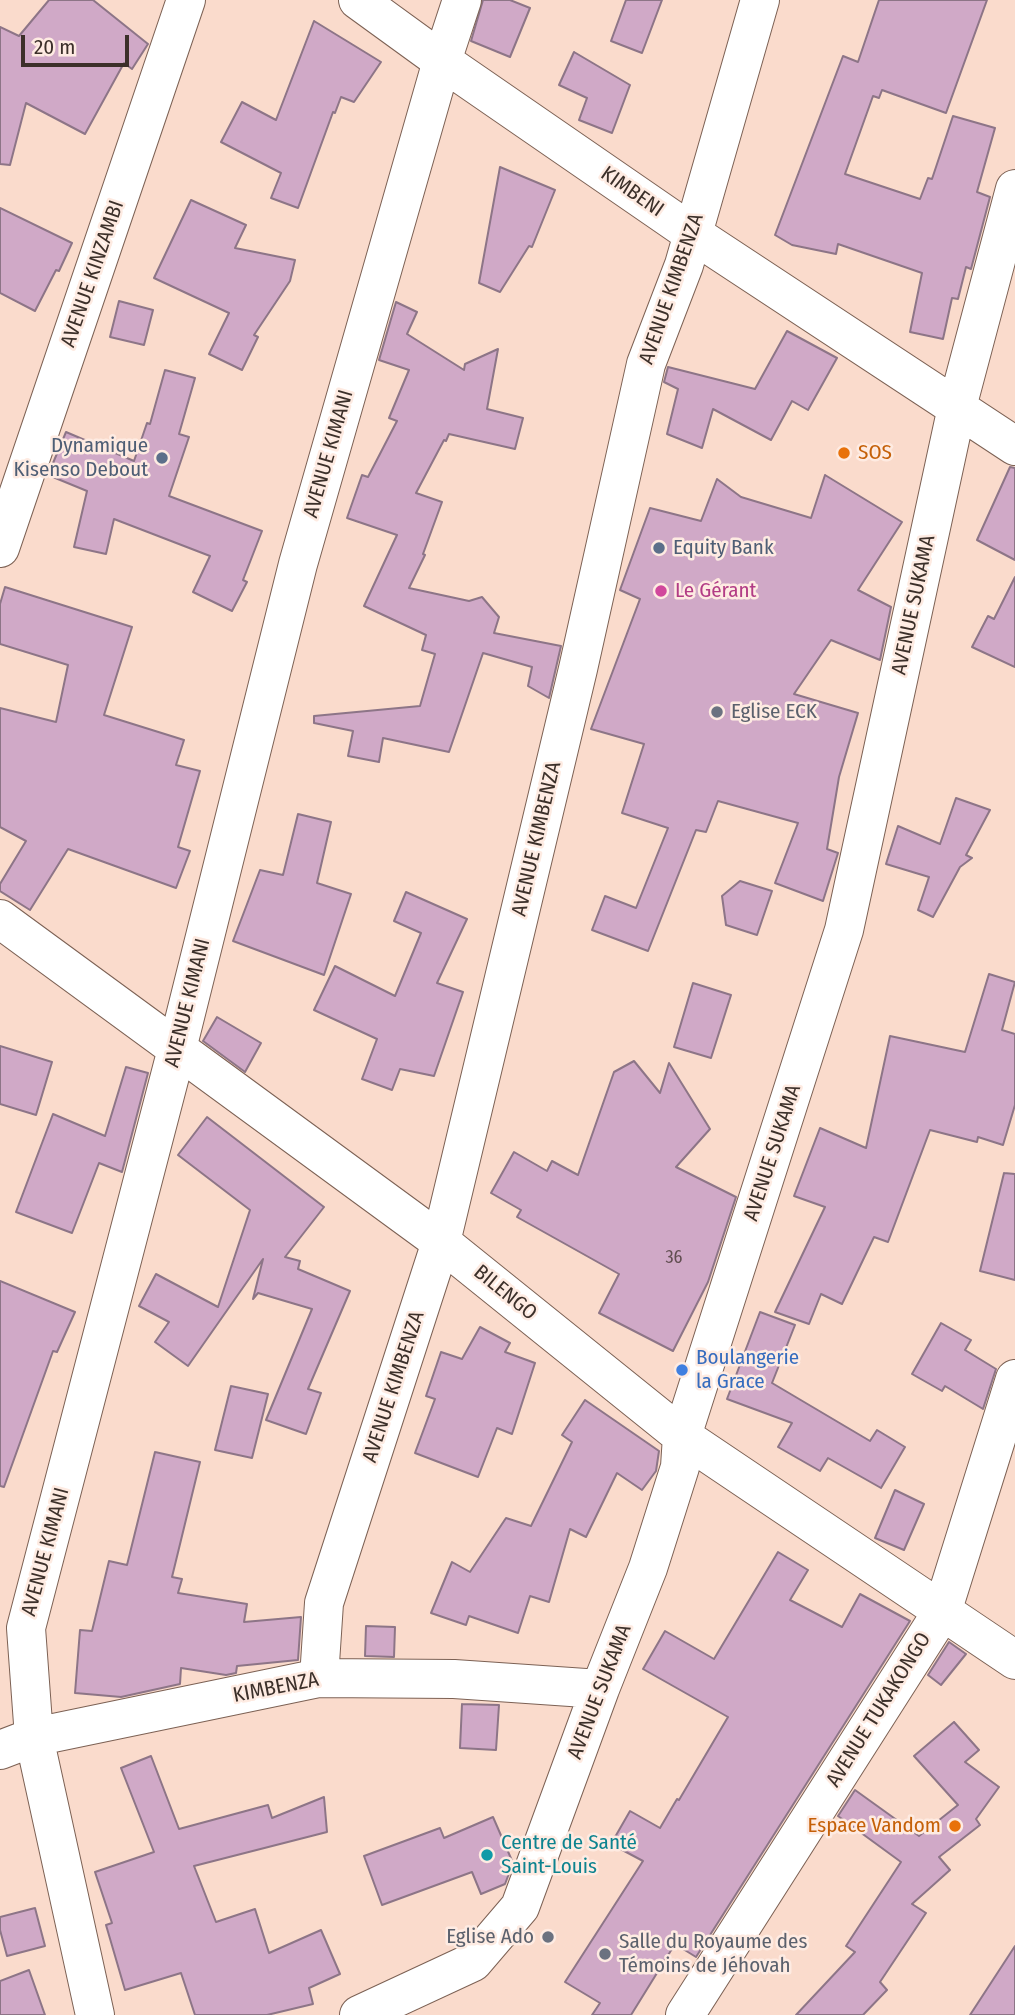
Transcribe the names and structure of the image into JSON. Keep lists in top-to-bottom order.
{
  "streets": {
    "street": [
      "KIMBENI",
      "AVENUE KINZAMBI",
      "AVENUE KIMBENZA",
      "AVENUE KIMANI",
      "AVENUE SUKAMA",
      "BILENGO",
      "KIMBENZA",
      "AVENUE TUKAKONGO"
    ]
  },
  "crossings": [
    ["KIMBENI", "AVENUE KIMBENZA"],
    ["KIMBENI", "AVENUE KIMANI"],
    ["KIMBENI", "AVENUE SUKAMA"],
    ["AVENUE KIMBENZA", "BILENGO"],
    ["AVENUE KIMBENZA", "KIMBENZA"],
    ["AVENUE KIMANI", "BILENGO"],
    ["AVENUE KIMANI", "KIMBENZA"],
    ["AVENUE SUKAMA", "BILENGO"],
    ["AVENUE SUKAMA", "KIMBENZA"],
    ["BILENGO", "AVENUE TUKAKONGO"]
  ],
  "places": [
    "SOS",
    "Dynamique Kisenso Debout",
    "Equity Bank",
    "Le Gérant",
    "Eglise ECK",
    "Boulangerie la Grace",
    "Espace Vandom",
    "Centre de Santé Saint-Louis",
    "Eglise Ado",
    "Salle du Royaume des Témoins de Jéhovah"
  ],
  "house_numbers": ["36"],
  "scale_bar": "20 m"
}
